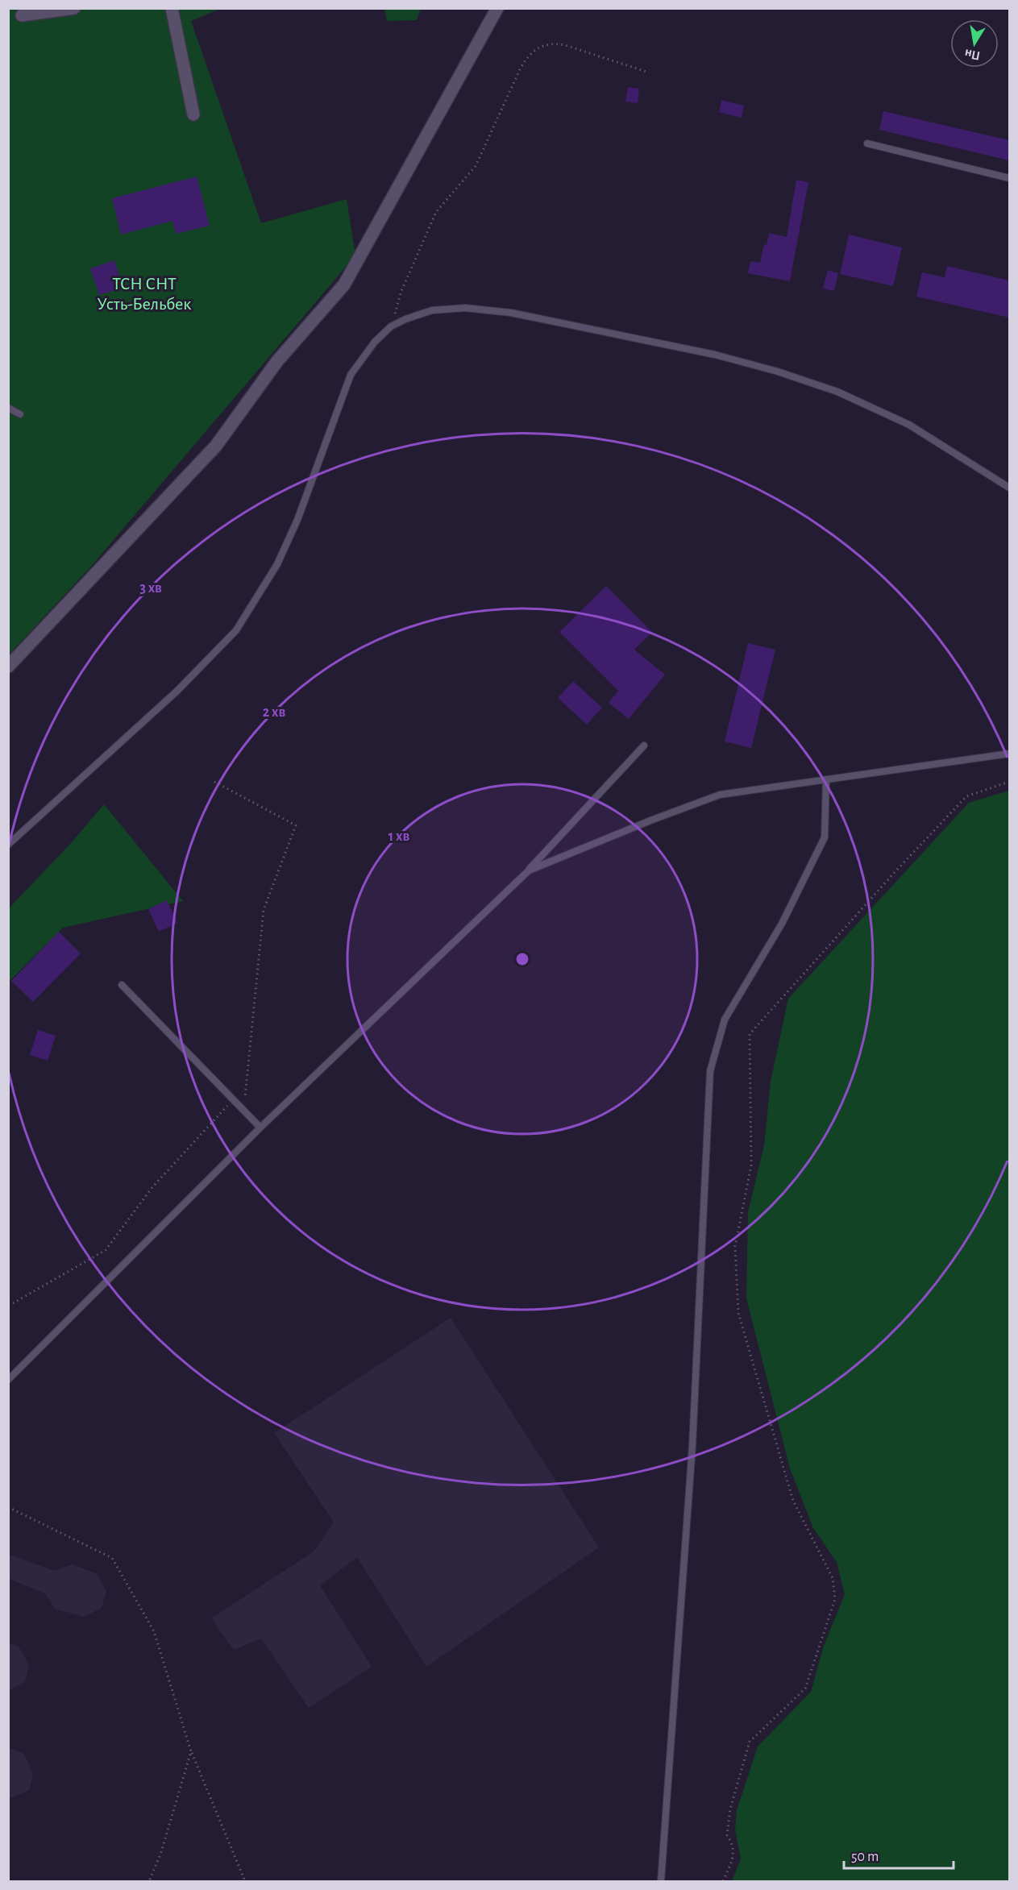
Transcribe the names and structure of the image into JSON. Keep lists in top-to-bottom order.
{
  "parks": ["ТСН СНТ Усть-Бельбек"],
  "scale_bar": "50 m",
  "north": "bottom",
  "rings": ["3 хв", "2 хв", "1 хв"]
}
